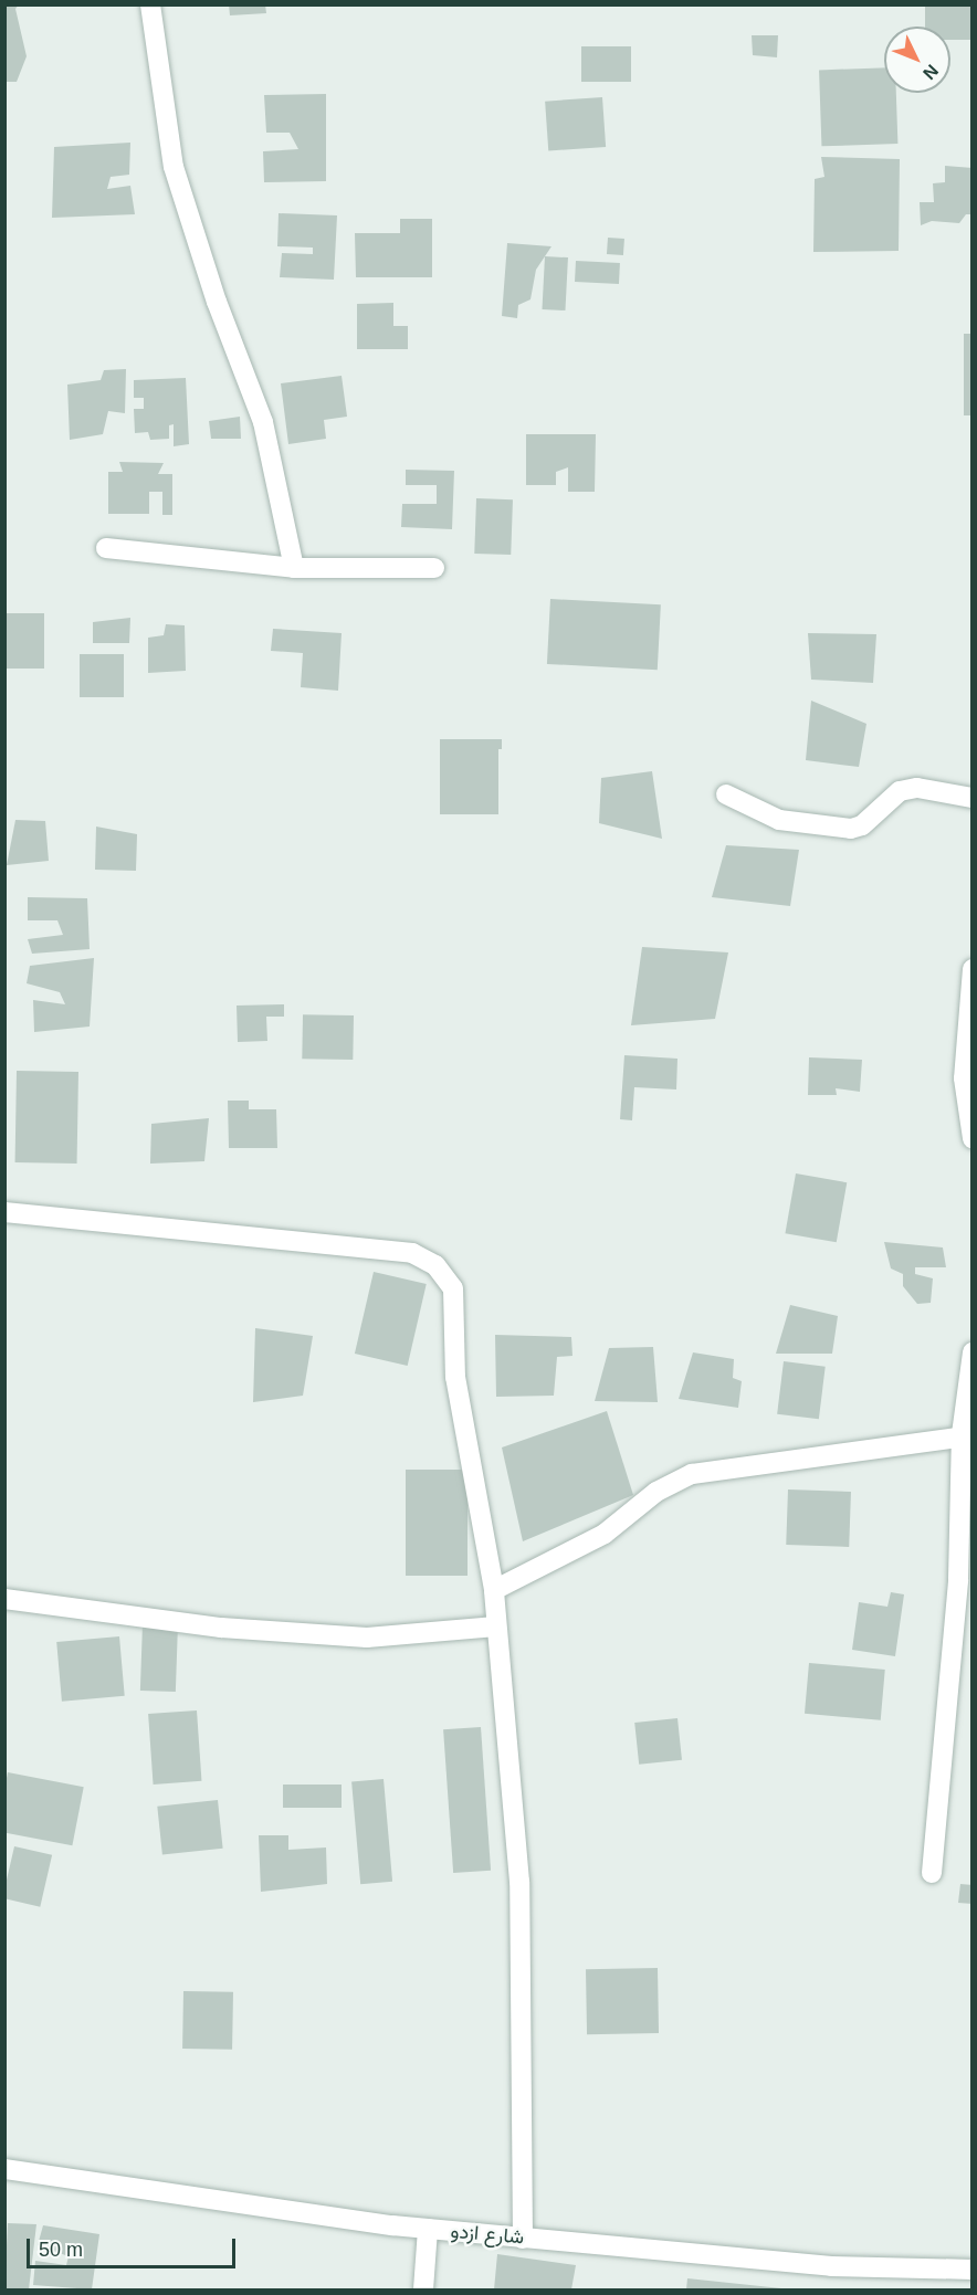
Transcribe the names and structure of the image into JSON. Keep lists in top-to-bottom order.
{
  "streets": {
    "street": ["شارع ازدو"]
  },
  "scale_bar": "50 m",
  "north": "bottom right"
}
